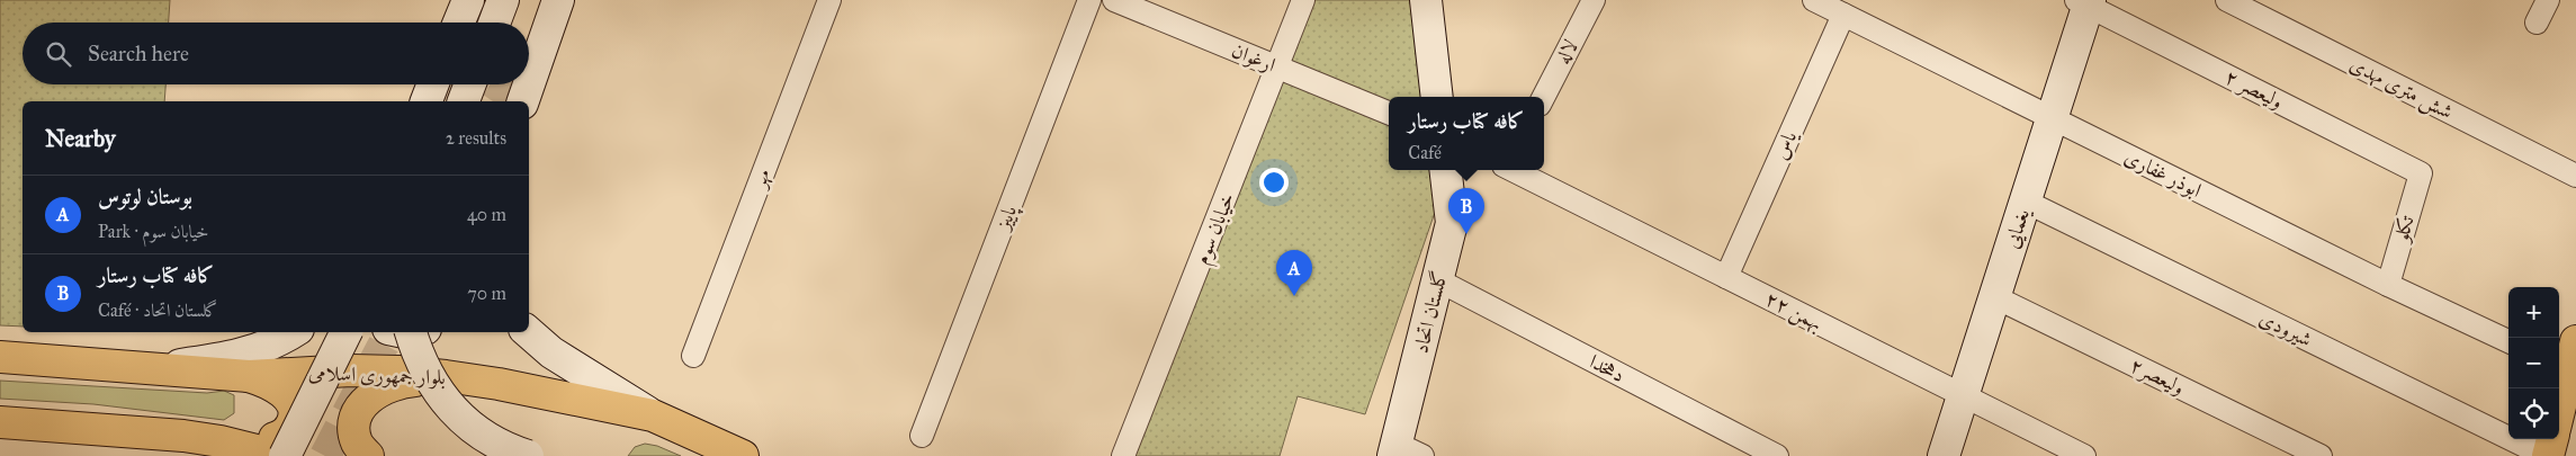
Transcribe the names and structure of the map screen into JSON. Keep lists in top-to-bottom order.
{
  "streets": {
    "main road": ["یغمایی", "گلستان اتحاد", "بلوار جمهوری اسلامی"],
    "street": [
      "لاله",
      "ارغوان",
      "شش متری مهدی",
      "ولیعصر ۲",
      "یاس",
      "ابوذر غفاری",
      "مهر",
      "پاییز",
      "خیابان سوم",
      "تکلو",
      "۲۲ بهمن",
      "شیرودی",
      "دهخدا",
      "ولیعصر۲"
    ]
  },
  "crossings": [
    ["ارغوان", "خیابان سوم"],
    ["ولیعصر ۲", "یغمایی"],
    ["ولیعصر ۲", "تکلو"],
    ["یاس", "ابوذر غفاری"],
    ["یاس", "۲۲ بهمن"],
    ["ابوذر غفاری", "یغمایی"],
    ["ابوذر غفاری", "تکلو"],
    ["یغمایی", "۲۲ بهمن"],
    ["یغمایی", "شیرودی"],
    ["یغمایی", "ولیعصر۲"],
    ["گلستان اتحاد", "دهخدا"]
  ],
  "page": {
    "search": "Search here",
    "popup": ["کافه کتاب رستار", "Café"],
    "heading": ["Nearby", "2 results"],
    "list": [
      {
        "mark": "A",
        "name": "بوستان لوتوس",
        "note": "Park · خیابان سوم",
        "value": "40 m"
      },
      {
        "mark": "B",
        "name": "کافه کتاب رستار",
        "note": "Café · گلستان اتحاد",
        "value": "70 m"
      }
    ],
    "pins": ["B", "A"],
    "map_buttons": ["+", "−"]
  }
}
